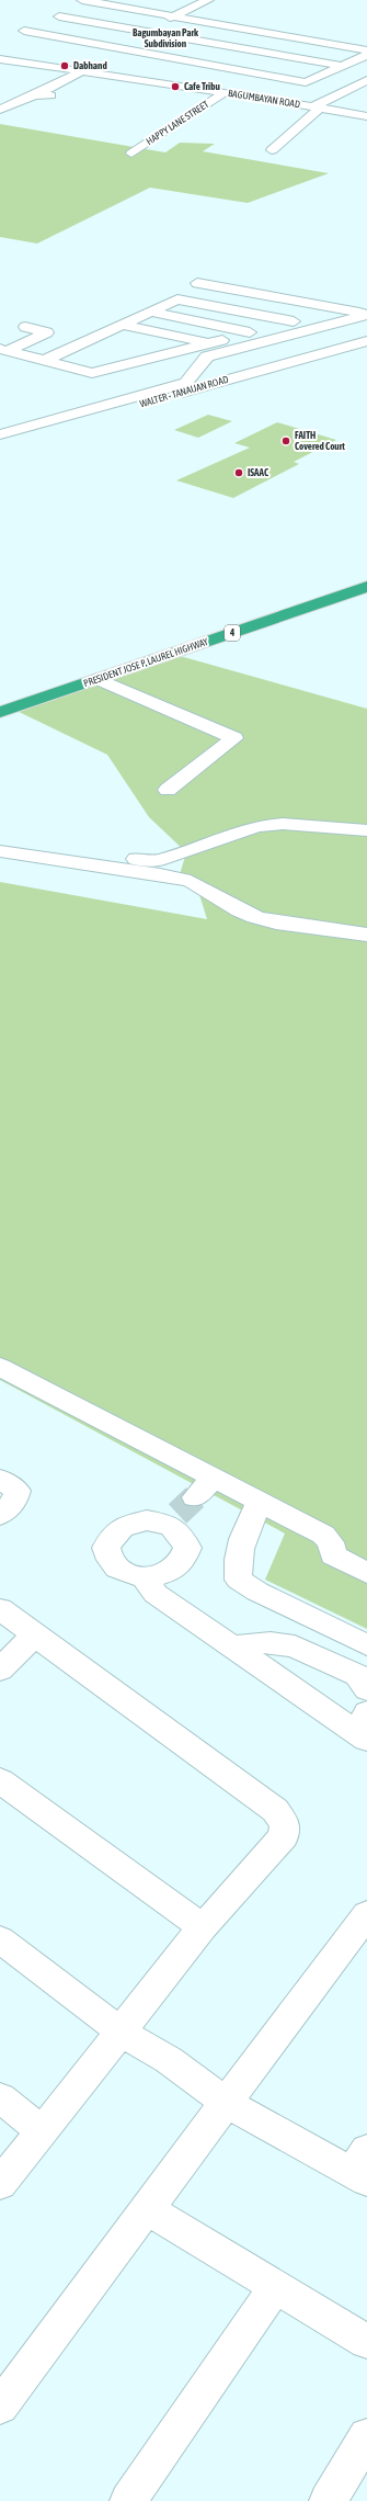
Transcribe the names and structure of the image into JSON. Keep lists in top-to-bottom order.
{
  "streets": {
    "highway": ["4", "PRESIDENT JOSE P. LAUREL HIGHWAY"],
    "street": ["BAGUMBAYAN ROAD", "HAPPY LANE STREET", "WALTER - TANAUAN ROAD"]
  },
  "crossings": [
    ["BAGUMBAYAN ROAD", "HAPPY LANE STREET"]
  ],
  "districts": ["Bagumbayan Park Subdivision"],
  "places": [
    "Dabhand",
    "Cafe Tribu",
    "FAITH Covered Court",
    "ISAAC"
  ]
}
